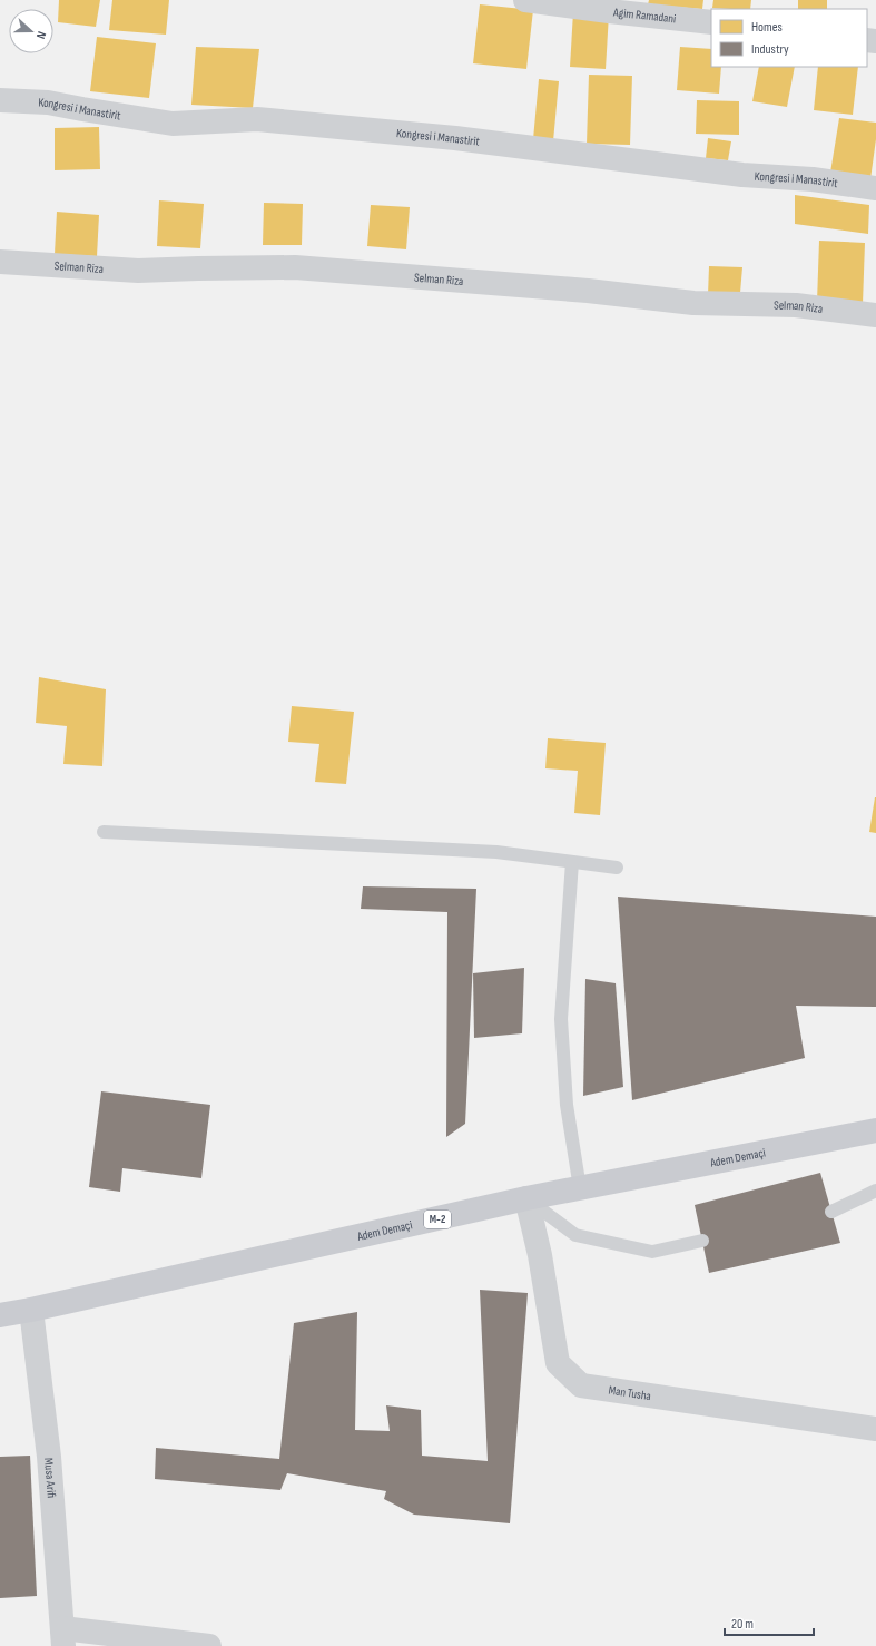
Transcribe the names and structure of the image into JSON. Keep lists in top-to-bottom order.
{
  "streets": {
    "main road": ["Adem Demaçi", "M-2"],
    "street": [
      "Agim Ramadani",
      "Kongresi i Manastirit",
      "Selman Riza",
      "Man Tusha",
      "Musa Arifi"
    ]
  },
  "crossings": [
    ["Adem Demaçi", "Man Tusha"],
    ["Adem Demaçi", "Musa Arifi"]
  ],
  "legend": ["Homes", "Industry"],
  "scale_bar": "20 m",
  "north": "right"
}
